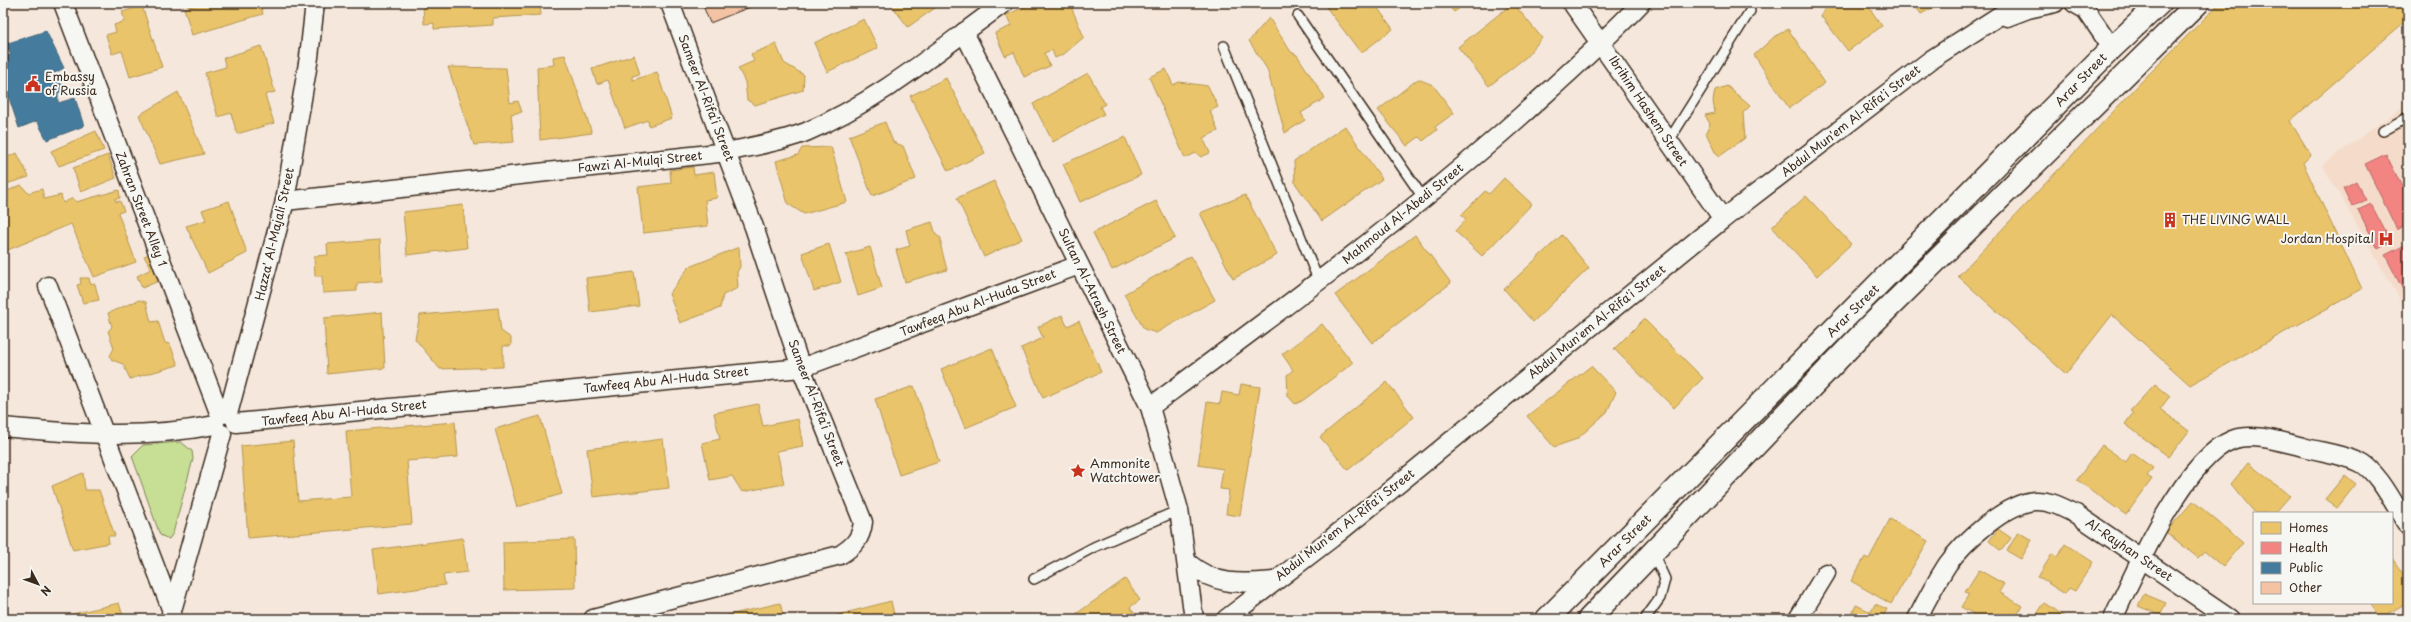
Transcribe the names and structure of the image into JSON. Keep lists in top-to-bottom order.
{
  "streets": {
    "main road": ["Arar Street"],
    "street": [
      "Sameer Al-Rifa’i Street",
      "Ibrihim Hashem Street",
      "Abdul Mun'em Al-Rifa'i Street",
      "Fawzi Al-Mulqi Street",
      "Zahran Street Alley 1",
      "Mahmoud Al-Abedi Street",
      "Hazza' Al-Majali Street",
      "Sultan Al-Atrash Street",
      "Tawfeeq Abu Al-Huda Street",
      "Al-Rayhan Street"
    ]
  },
  "crossings": [
    ["Sameer Al-Rifa’i Street", "Fawzi Al-Mulqi Street"],
    ["Sameer Al-Rifa’i Street", "Tawfeeq Abu Al-Huda Street"],
    ["Ibrihim Hashem Street", "Abdul Mun'em Al-Rifa'i Street"],
    ["Ibrihim Hashem Street", "Mahmoud Al-Abedi Street"],
    ["Fawzi Al-Mulqi Street", "Hazza' Al-Majali Street"],
    ["Fawzi Al-Mulqi Street", "Sultan Al-Atrash Street"],
    ["Zahran Street Alley 1", "Hazza' Al-Majali Street"],
    ["Zahran Street Alley 1", "Tawfeeq Abu Al-Huda Street"],
    ["Mahmoud Al-Abedi Street", "Sultan Al-Atrash Street"],
    ["Hazza' Al-Majali Street", "Tawfeeq Abu Al-Huda Street"],
    ["Sultan Al-Atrash Street", "Tawfeeq Abu Al-Huda Street"]
  ],
  "places": {
    "public building": ["Embassy of Russia"],
    "building": ["THE LIVING WALL"],
    "hospital": ["Jordan Hospital"],
    "place": ["Ammonite Watchtower"]
  },
  "legend": [
    "Homes",
    "Health",
    "Public",
    "Other"
  ],
  "north": "bottom right"
}
